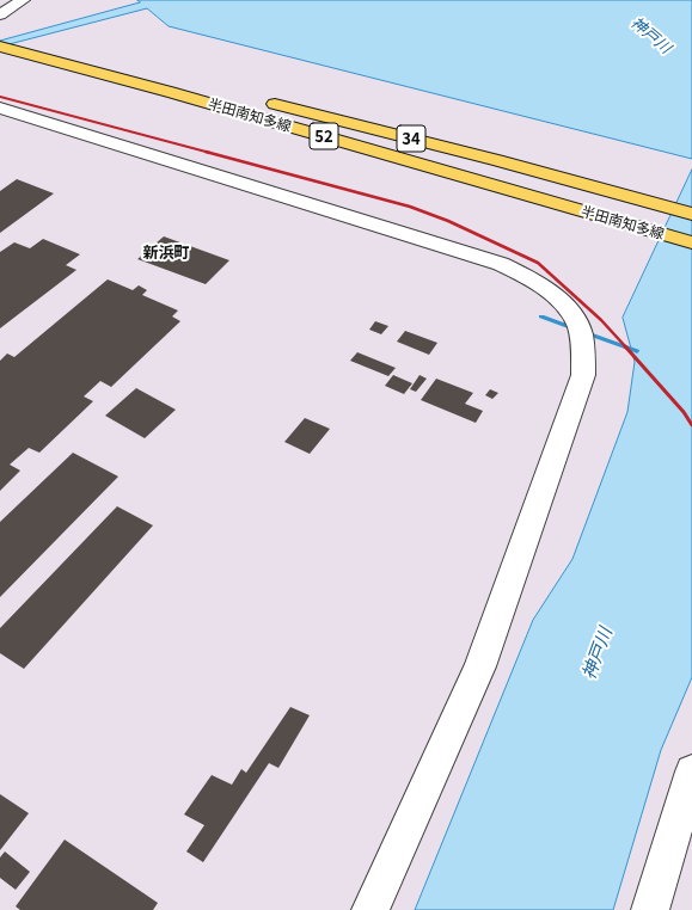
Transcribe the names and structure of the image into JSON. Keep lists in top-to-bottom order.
{
  "streets": {
    "main road": ["半田南知多線", "52", "34"]
  },
  "crossings": [
    ["半田南知多線", "34"]
  ],
  "districts": ["新浜町"],
  "water": ["神戸川"]
}
